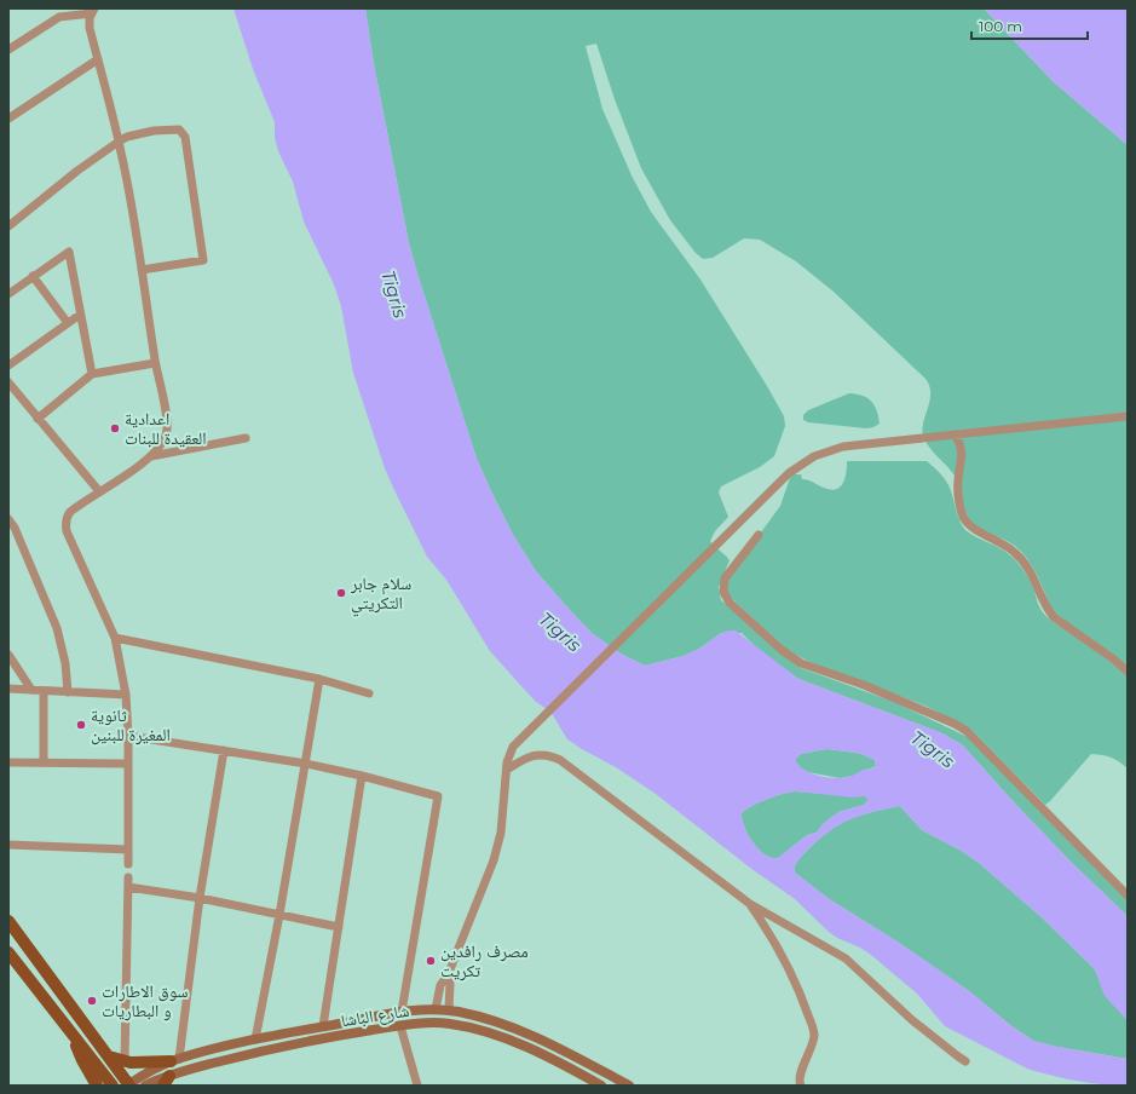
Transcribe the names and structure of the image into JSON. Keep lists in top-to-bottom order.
{
  "streets": {
    "main road": ["شارع الباشا"]
  },
  "water": ["Tigris"],
  "places": [
    "اعدادية العقيدة للبنات",
    "سلام جابر التكريتي",
    "ثانوية المغيرة للبنين",
    "مصرف رافدين تكريت",
    "سوق الاطارات و البطاريات"
  ],
  "scale_bar": "100 m"
}
